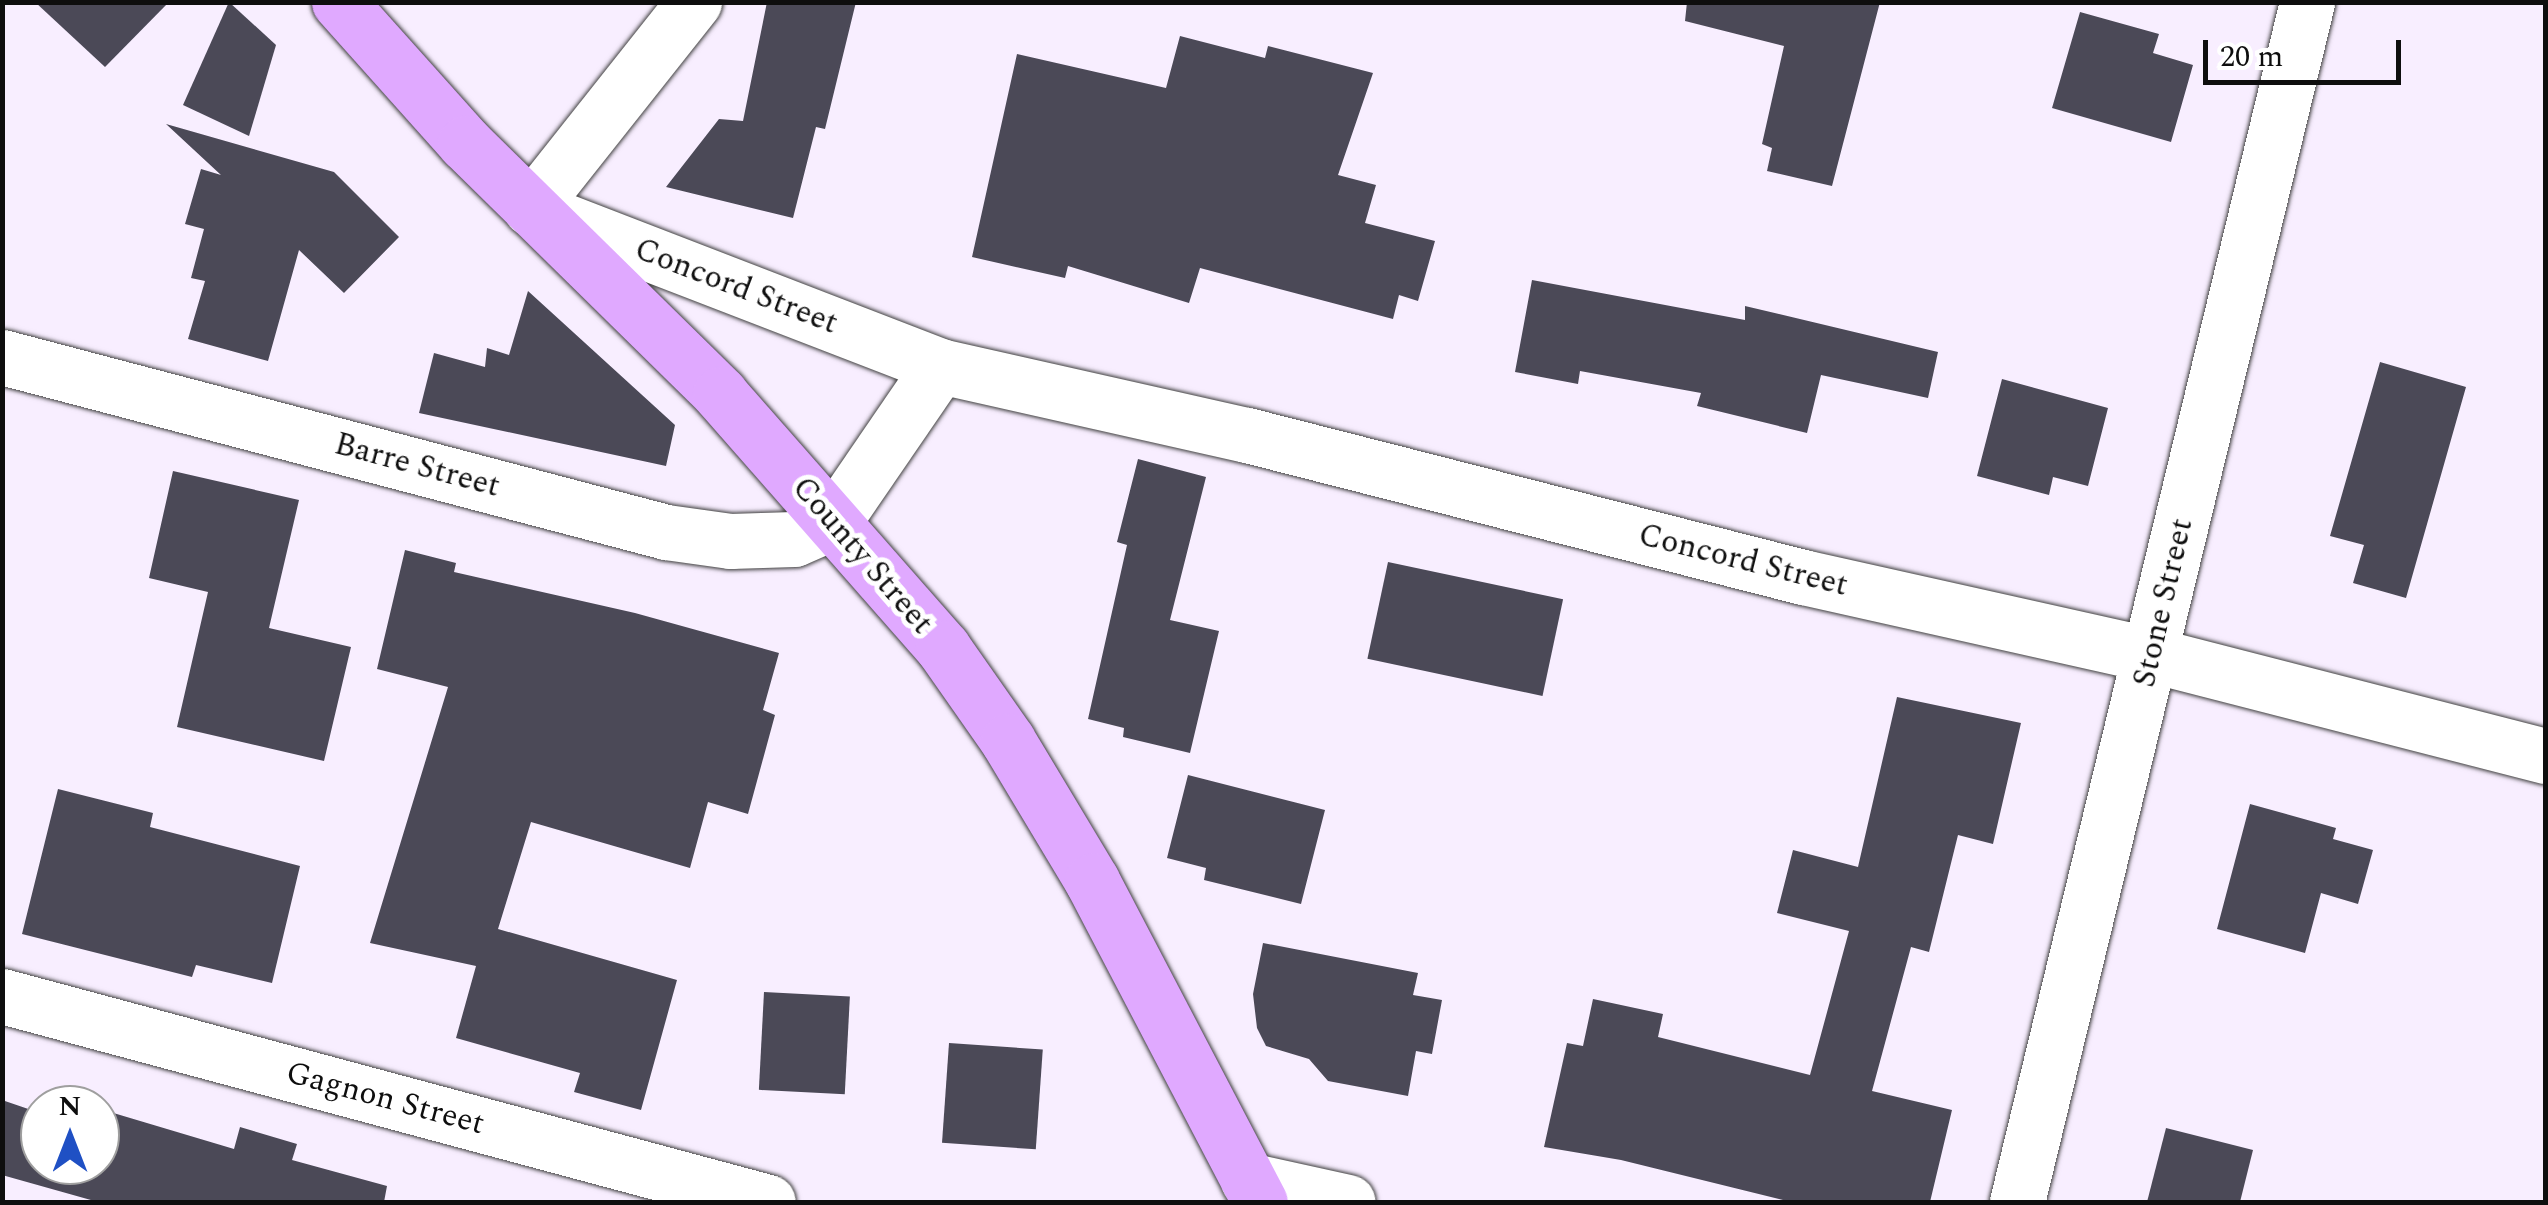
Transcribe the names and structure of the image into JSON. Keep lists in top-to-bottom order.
{
  "streets": {
    "street": [
      "Concord Street",
      "Barre Street",
      "County Street",
      "Stone Street",
      "Gagnon Street"
    ]
  },
  "crossings": [
    ["Concord Street", "County Street"],
    ["Concord Street", "Stone Street"],
    ["Barre Street", "County Street"]
  ],
  "scale_bar": "20 m",
  "north": "top"
}
